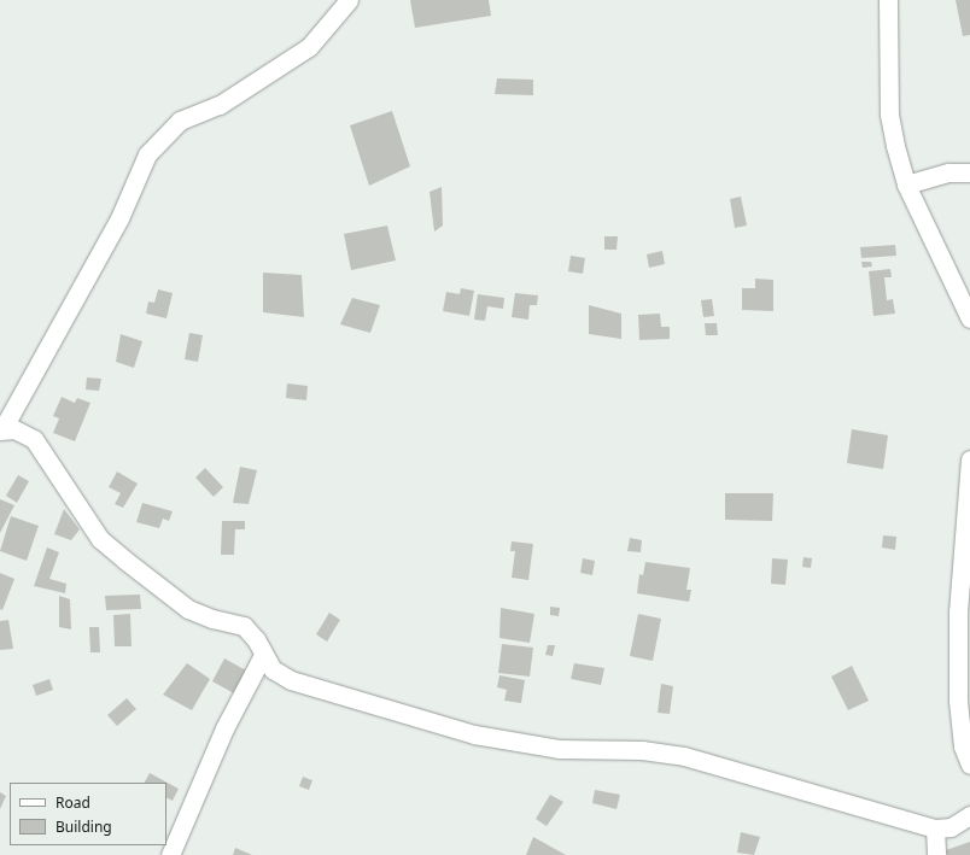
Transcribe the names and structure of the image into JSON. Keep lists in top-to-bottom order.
{
  "legend": ["Road", "Building"]
}
